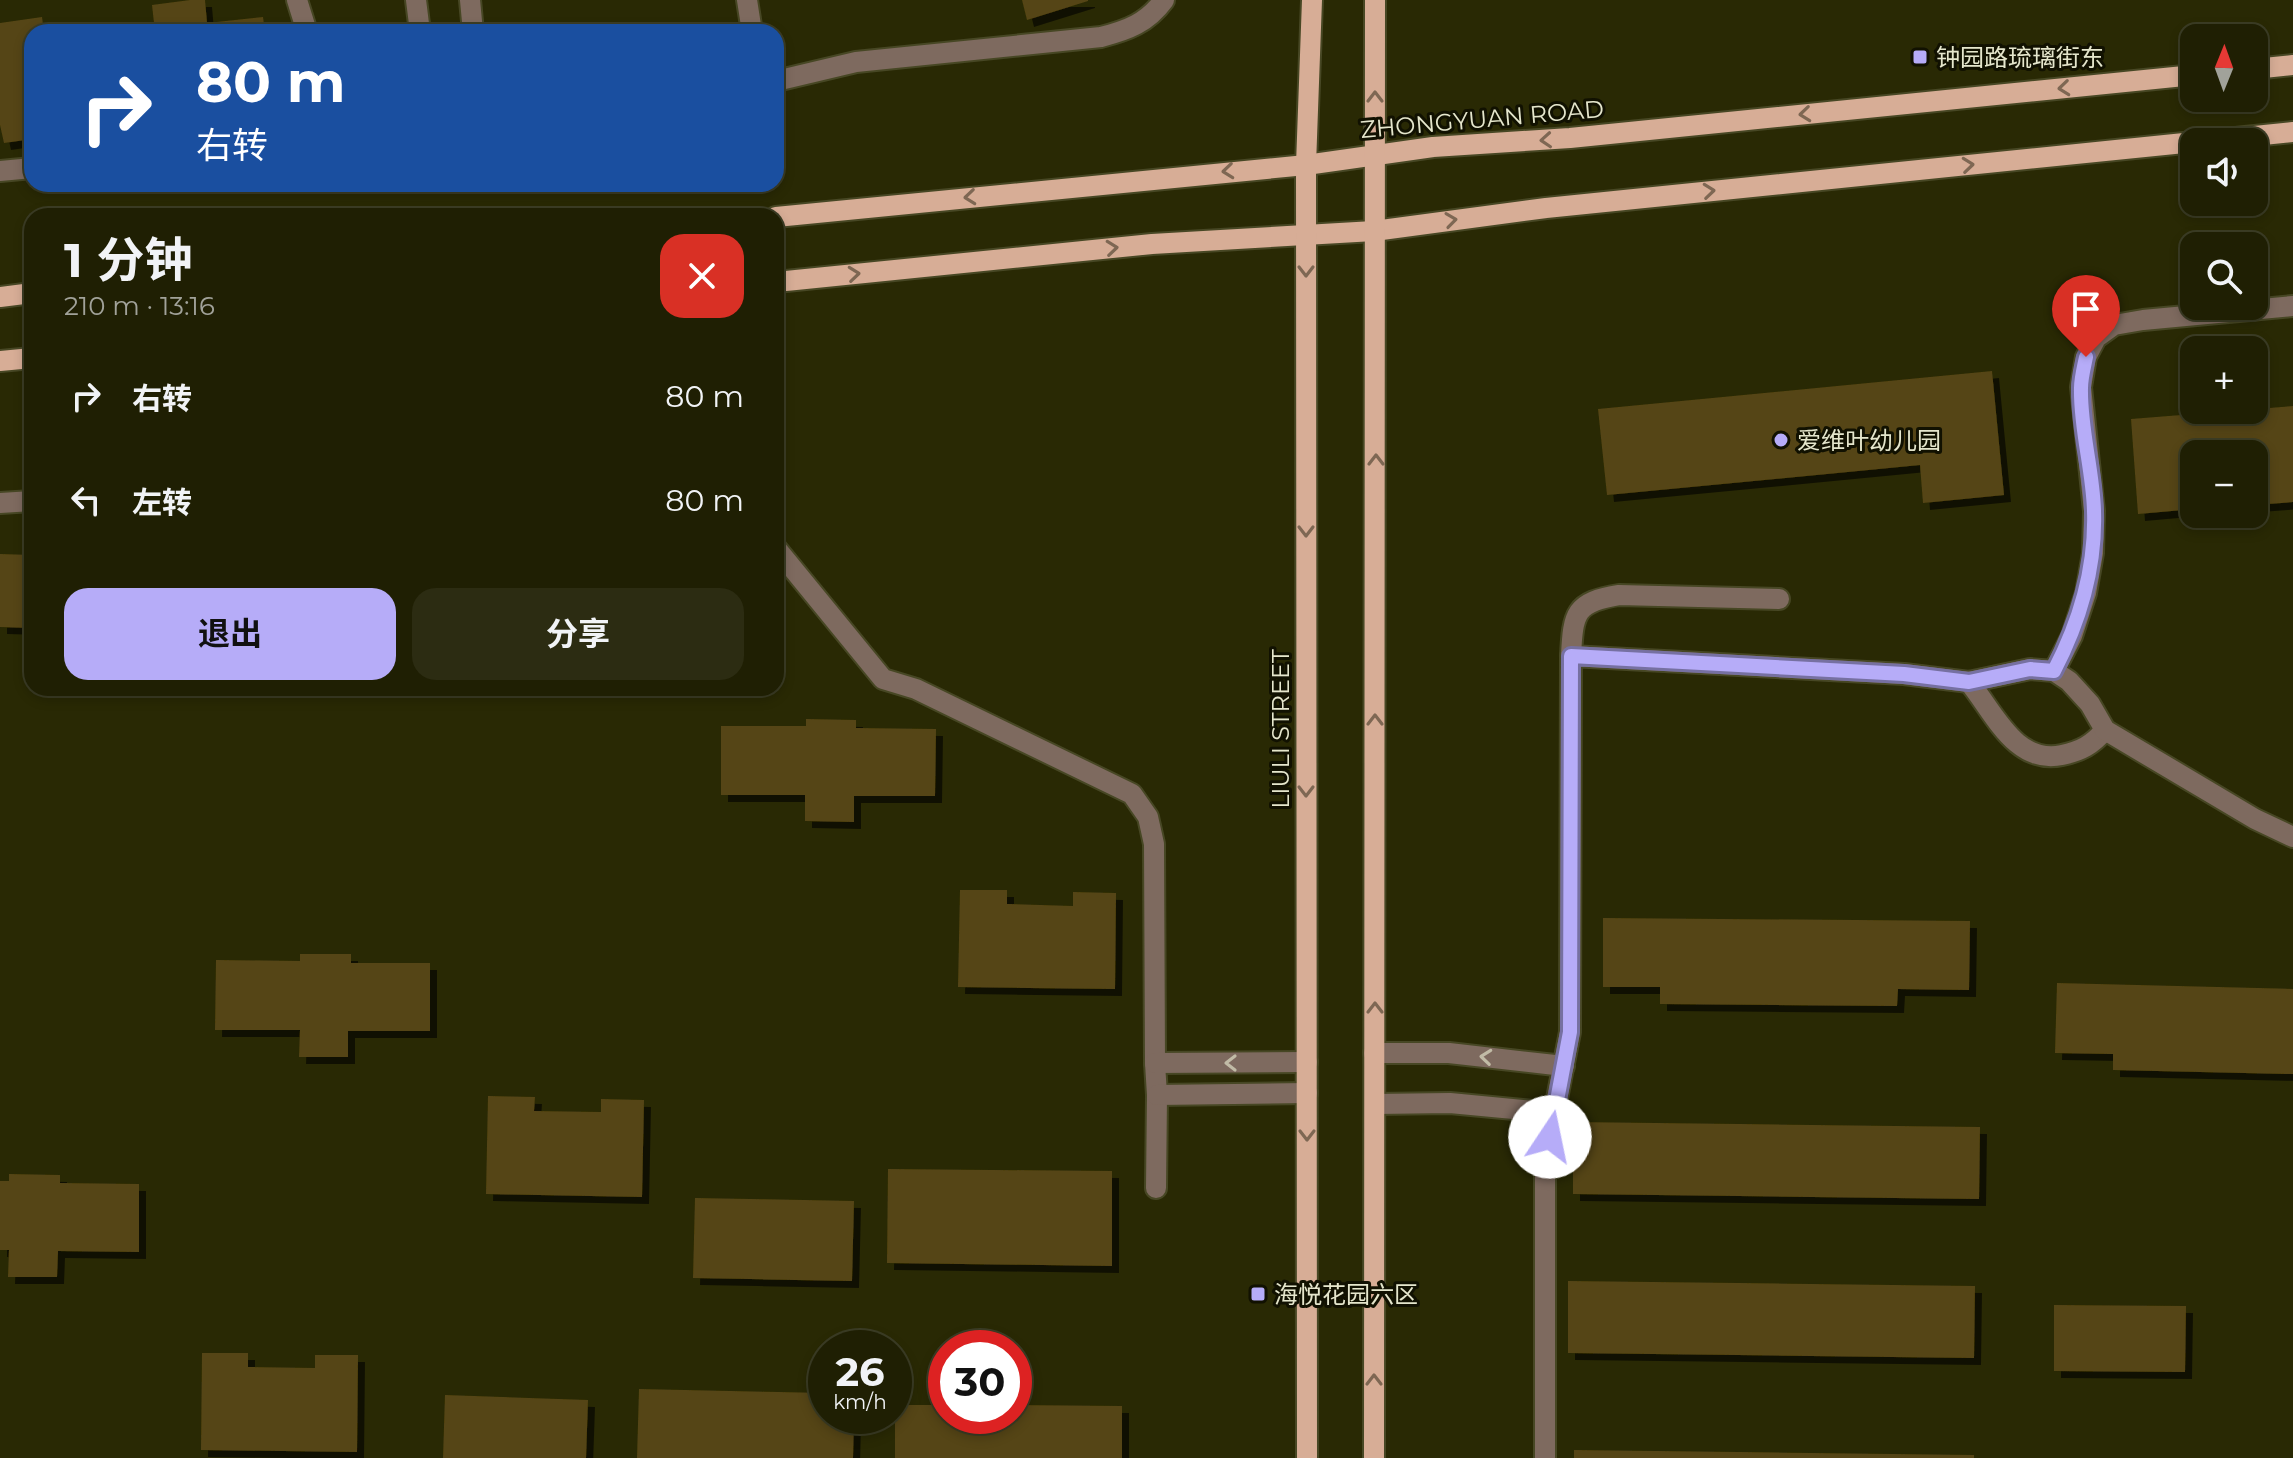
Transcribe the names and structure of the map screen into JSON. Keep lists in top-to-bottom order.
{
  "streets": {
    "main road": ["ZHONGYUAN ROAD", "LIULI STREET"]
  },
  "crossings": [
    ["ZHONGYUAN ROAD", "LIULI STREET"]
  ],
  "places": {
    "transit": ["钟园路琉璃街东", "海悦花园六区"],
    "other": ["爱维叶幼儿园"]
  },
  "north": "top",
  "page": {
    "map_buttons": ["+", "−"],
    "turn": ["80 m", "右转"],
    "heading": ["1 分钟", "210 m · 13:16"],
    "list": [
      {
        "name": "右转",
        "value": "80 m"
      },
      {
        "name": "左转",
        "value": "80 m"
      }
    ],
    "buttons": ["退出", "分享"],
    "speed": "26 km/h",
    "limit": "30"
  }
}
